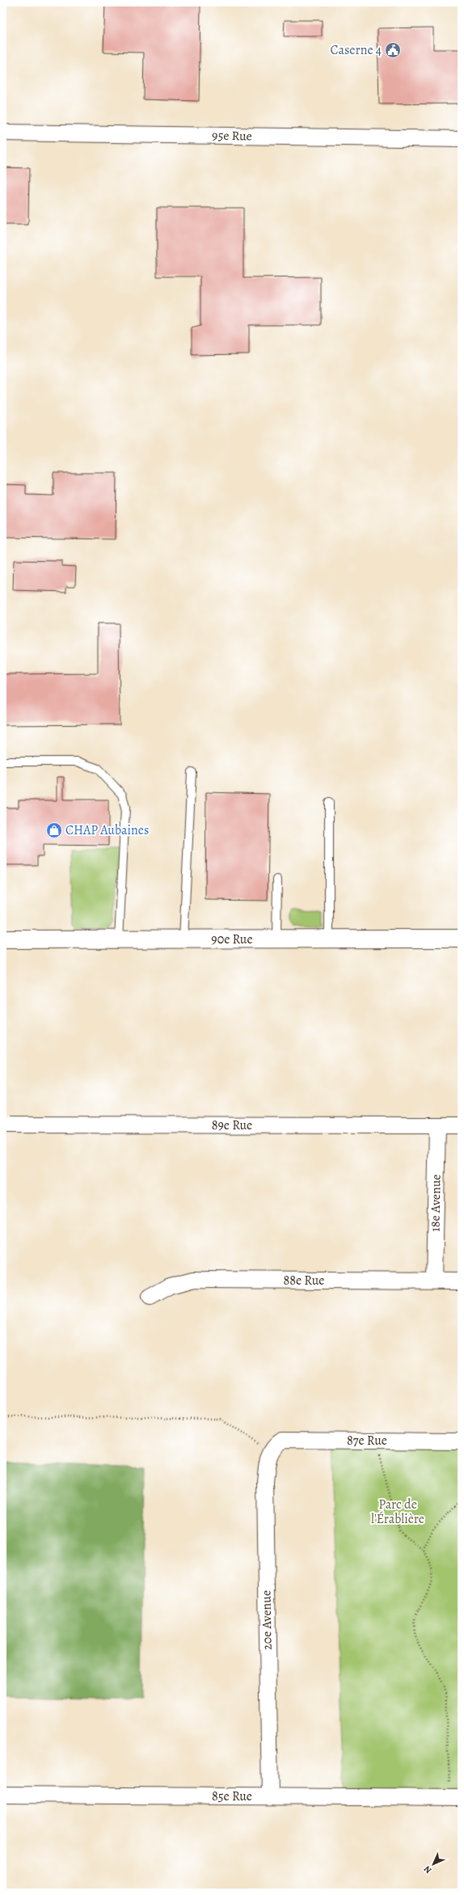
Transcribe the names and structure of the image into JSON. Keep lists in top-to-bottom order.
{
  "streets": {
    "street": [
      "95e Rue",
      "90e Rue",
      "89e Rue",
      "18e Avenue",
      "88e Rue",
      "87e Rue",
      "20e Avenue",
      "85e Rue"
    ]
  },
  "crossings": [
    ["89e Rue", "18e Avenue"],
    ["18e Avenue", "88e Rue"],
    ["87e Rue", "20e Avenue"],
    ["20e Avenue", "85e Rue"]
  ],
  "parks": ["Parc de l'Érablière"],
  "places": {
    "public building": ["Caserne 4"],
    "shop": ["CHAP Aubaines"]
  },
  "north": "bottom left"
}
